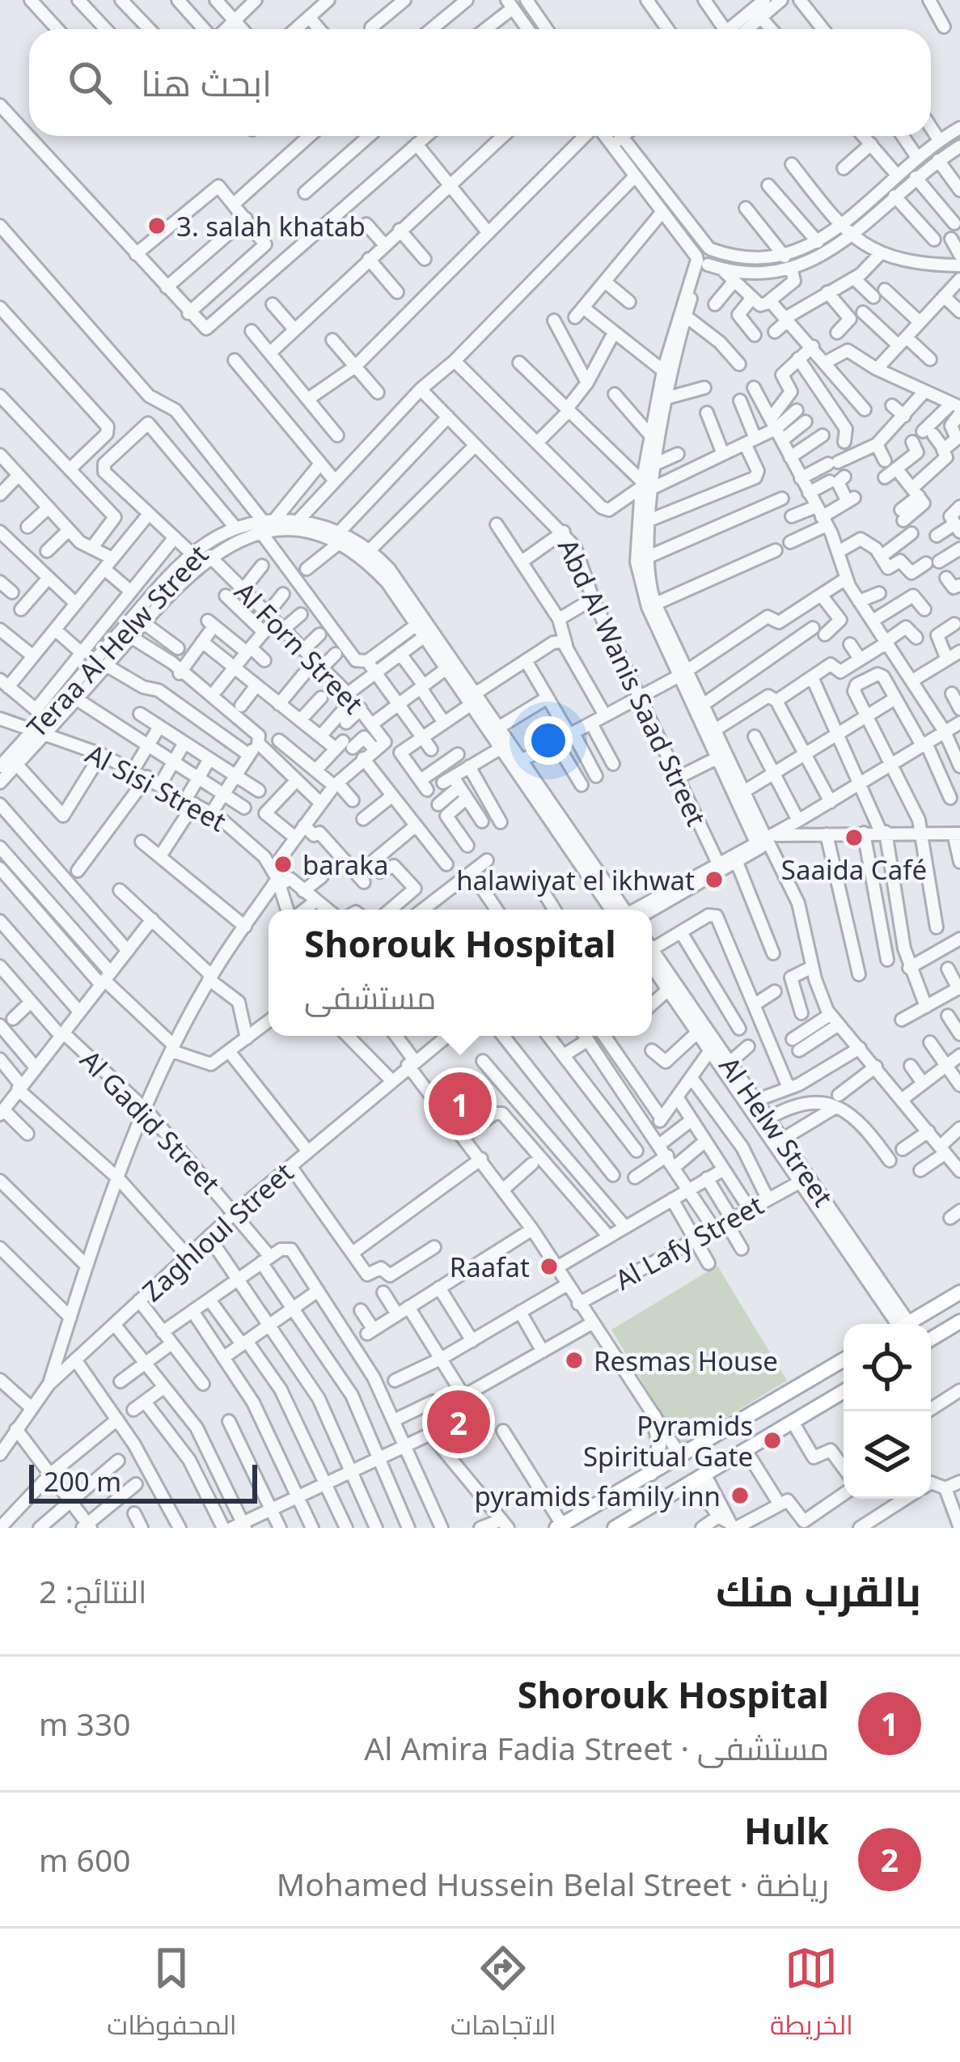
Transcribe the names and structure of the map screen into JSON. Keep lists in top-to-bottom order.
{
  "streets": {
    "street": [
      "Teraa Al Helw Street",
      "Al Forn Street",
      "Abd Al Wanis Saad Street",
      "Al Sisi Street",
      "Al Gadid Street",
      "Al Helw Street",
      "Zaghloul Street",
      "Al Lafy Street"
    ]
  },
  "crossings": [
    ["Teraa Al Helw Street", "Al Forn Street"],
    ["Teraa Al Helw Street", "Al Sisi Street"],
    ["Al Gadid Street", "Zaghloul Street"],
    ["Al Helw Street", "Al Lafy Street"]
  ],
  "places": [
    "3. salah khatab",
    "Saaida Café",
    "baraka",
    "halawiyat el ikhwat",
    "Raafat",
    "Resmas House",
    "Pyramids Spiritual Gate",
    "pyramids family inn"
  ],
  "scale_bar": "200 m",
  "page": {
    "search": "ابحث هنا",
    "popup": ["Shorouk Hospital", "مستشفى"],
    "pins": ["1", "2"],
    "scale": "200 m",
    "heading": ["بالقرب منك", "النتائج: 2"],
    "list": [
      {
        "mark": "1",
        "name": "Shorouk Hospital",
        "note": "مستشفى · Al Amira Fadia Street",
        "value": "330 m"
      },
      {
        "mark": "2",
        "name": "Hulk",
        "note": "رياضة · Mohamed Hussein Belal Street",
        "value": "600 m"
      }
    ],
    "nav": ["الخريطة", "الاتجاهات", "المحفوظات"]
  }
}
